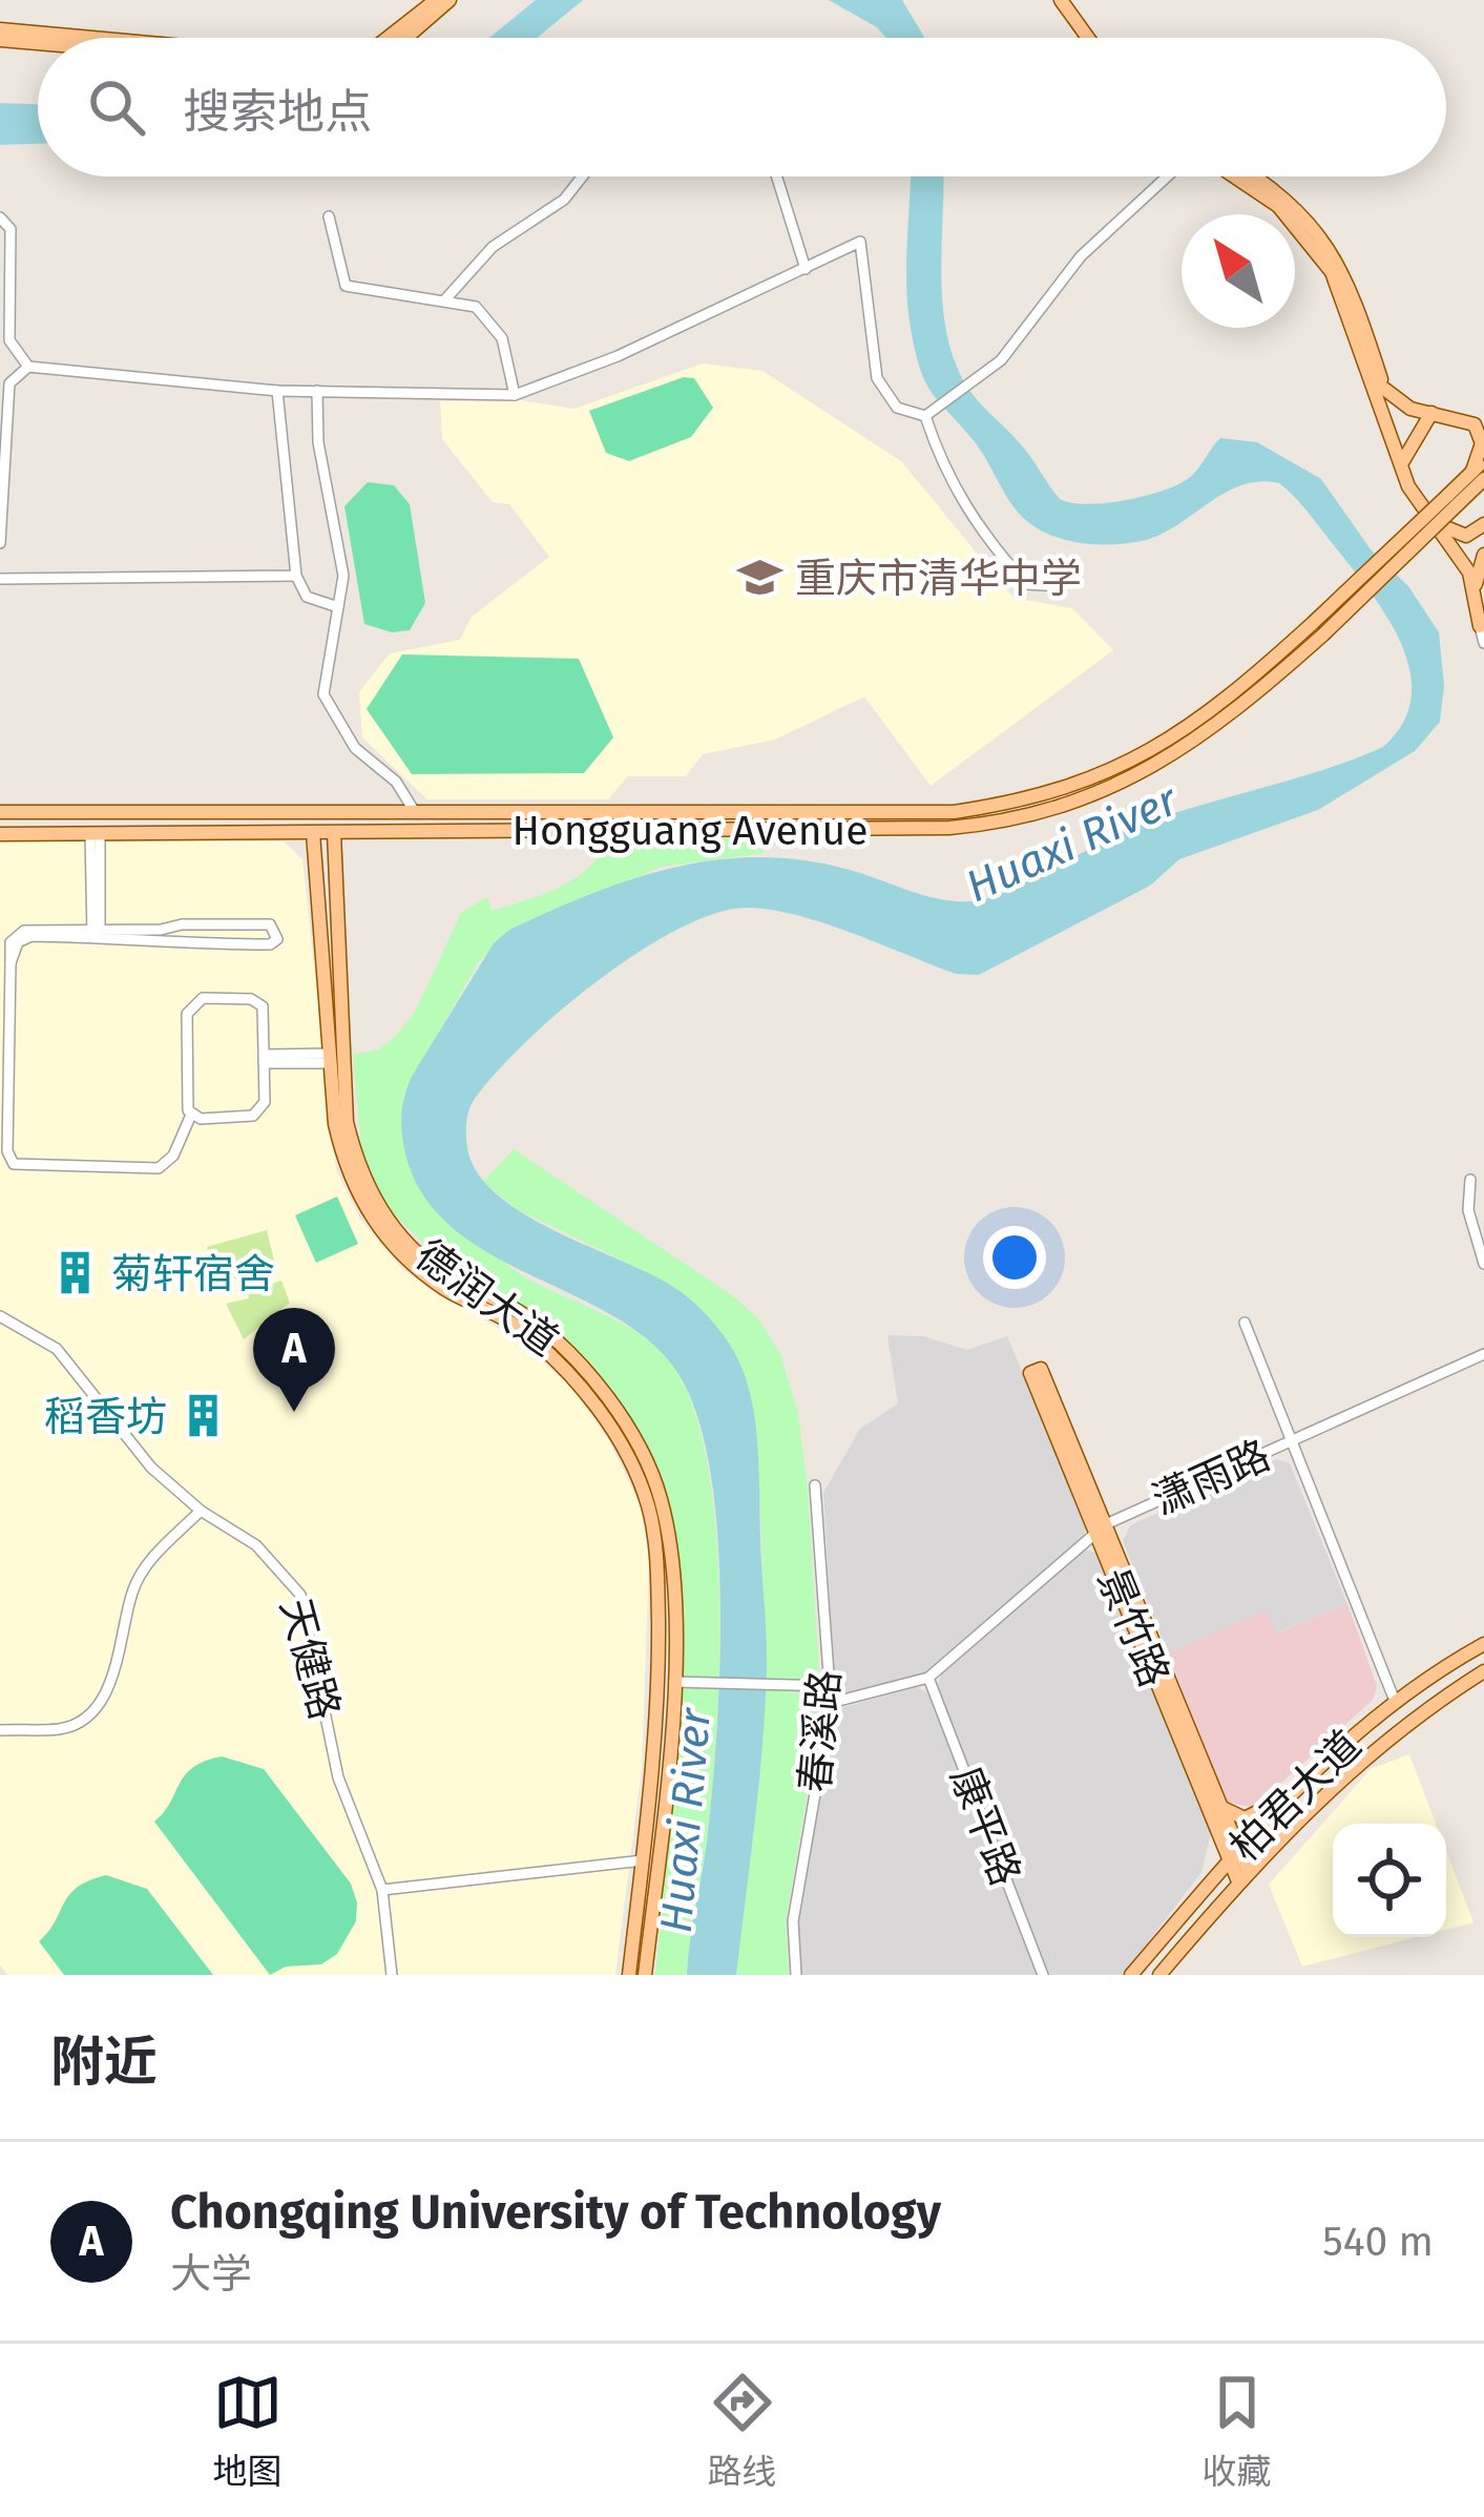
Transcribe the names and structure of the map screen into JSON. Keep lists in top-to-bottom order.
{
  "streets": {
    "main road": [
      "Hongguang Avenue",
      "德润大道",
      "景竹路",
      "柏君大道"
    ],
    "street": [
      "潇雨路",
      "天健路",
      "春溪路",
      "康平路"
    ]
  },
  "crossings": [
    ["Hongguang Avenue", "德润大道"],
    ["潇雨路", "景竹路"],
    ["潇雨路", "春溪路"],
    ["潇雨路", "康平路"],
    ["景竹路", "柏君大道"]
  ],
  "water": ["Huaxi River"],
  "places": {
    "school or university": ["重庆市清华中学"],
    "building": ["菊轩宿舍", "稻香坊"]
  },
  "north": "top left",
  "page": {
    "search": "搜索地点",
    "pins": "A",
    "heading": "附近",
    "list": [
      {
        "mark": "A",
        "name": "Chongqing University of Technology",
        "note": "大学",
        "value": "540 m"
      }
    ],
    "nav": ["地图", "路线", "收藏"]
  }
}
